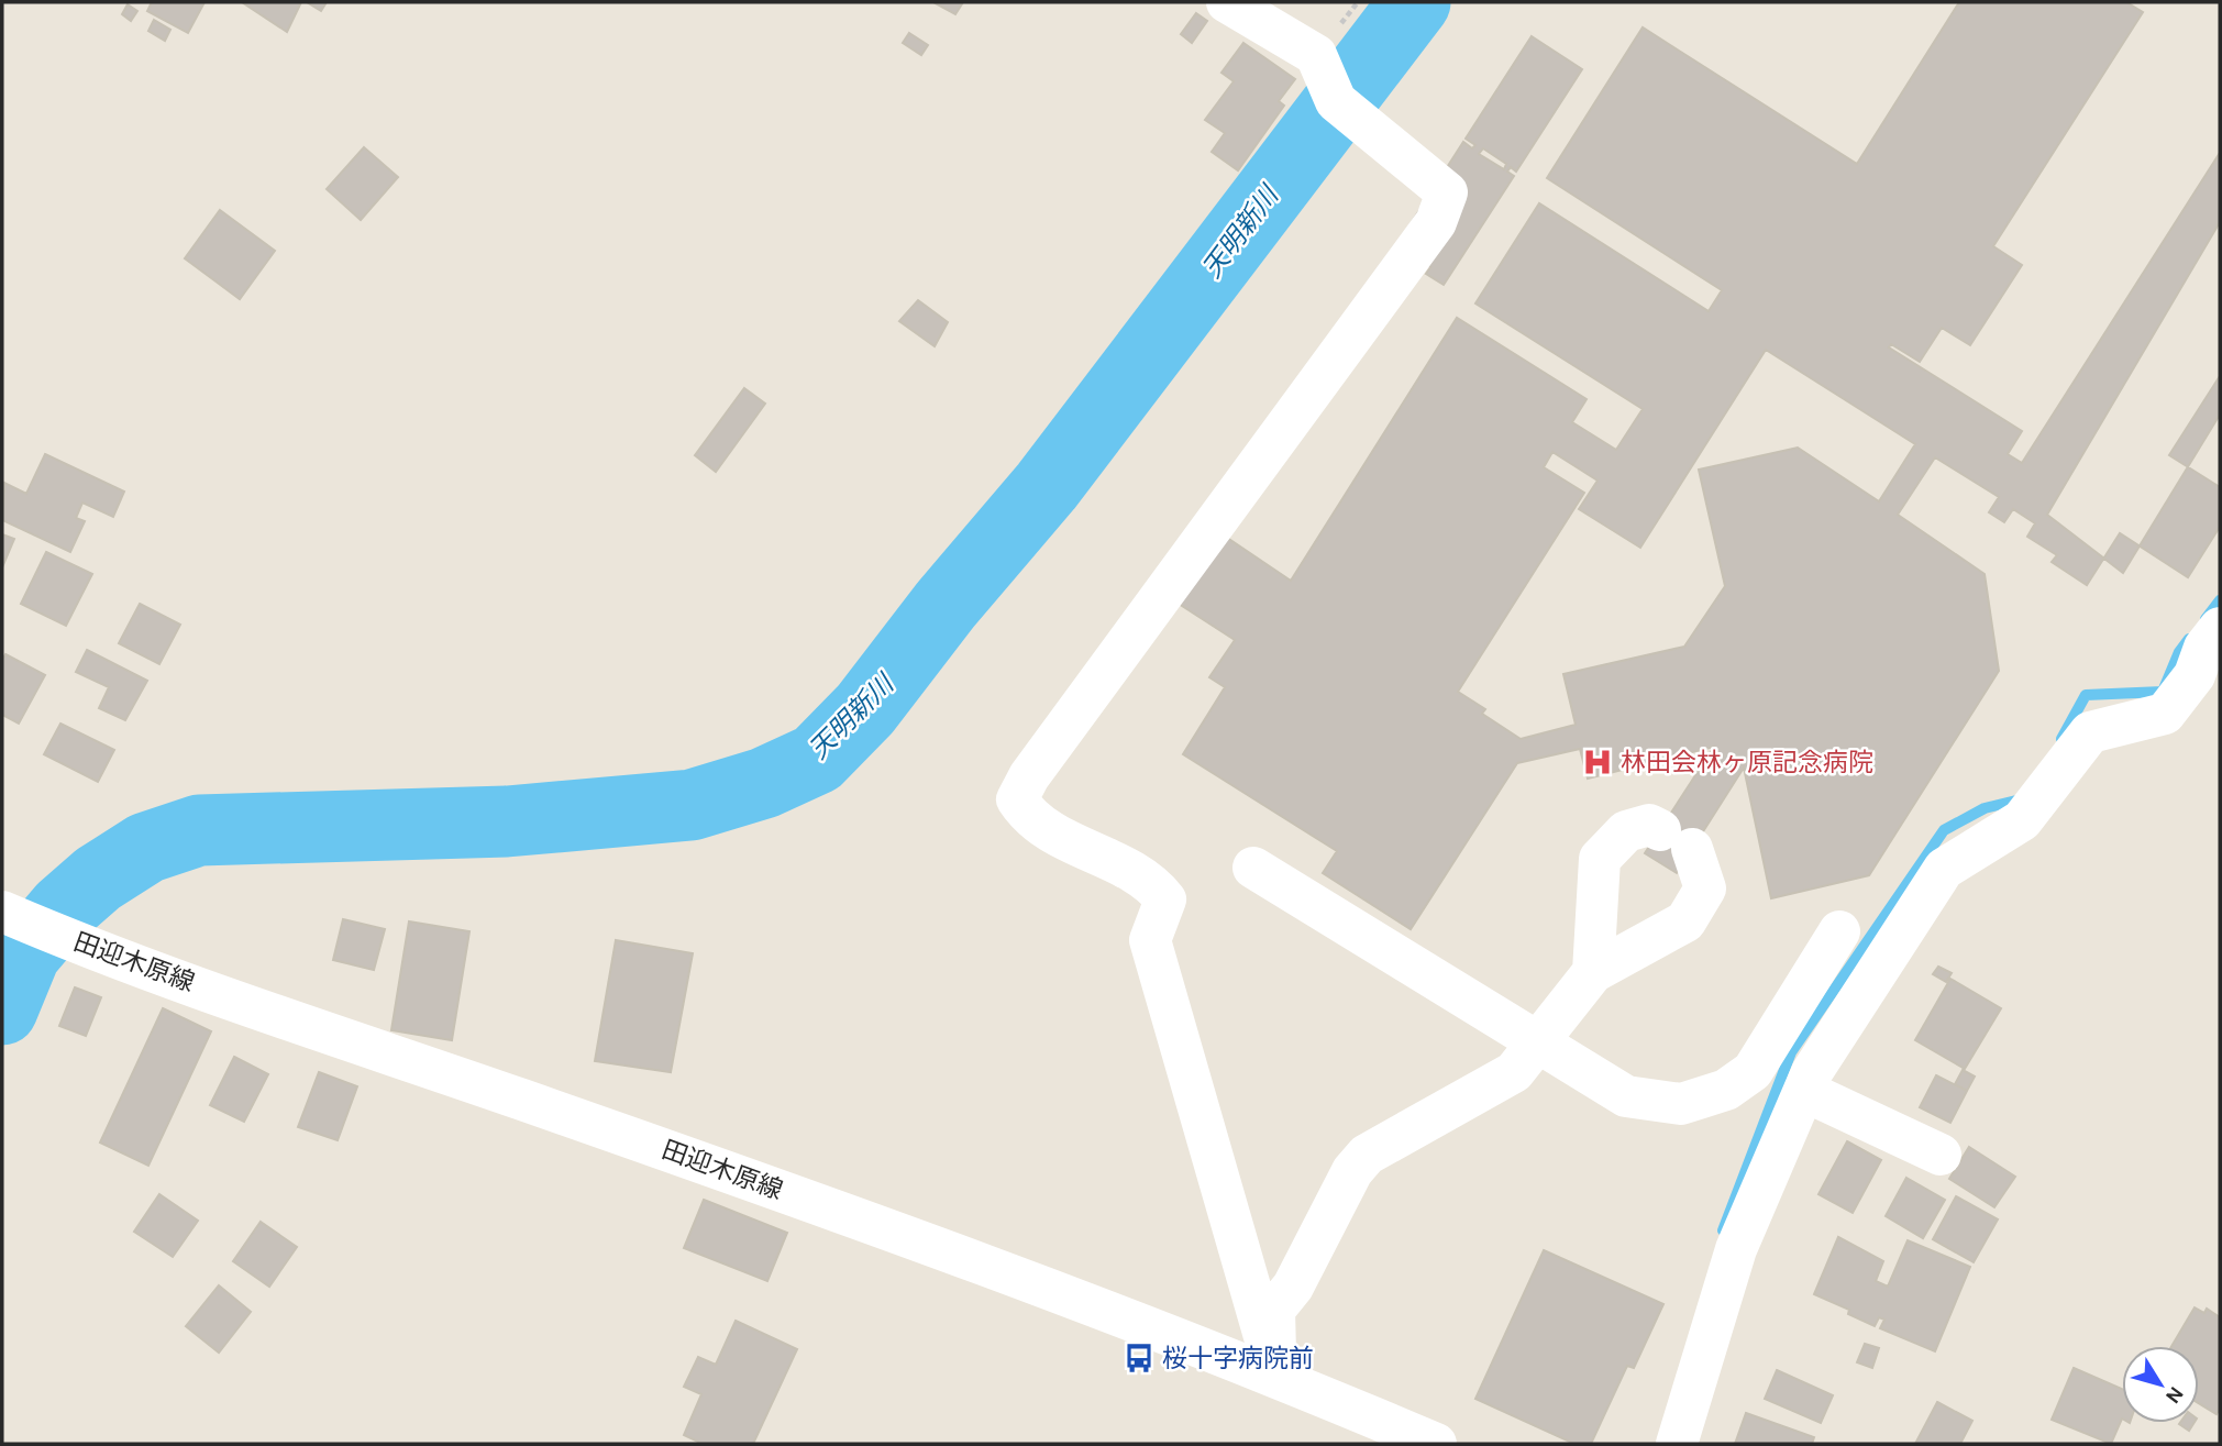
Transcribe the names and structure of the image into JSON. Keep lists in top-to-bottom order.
{
  "streets": {
    "street": ["田迎木原線"]
  },
  "water": ["天明新川"],
  "places": {
    "hospital": ["林田会林ヶ原記念病院"],
    "bus stop": ["桜十字病院前"]
  },
  "north": "bottom right"
}
